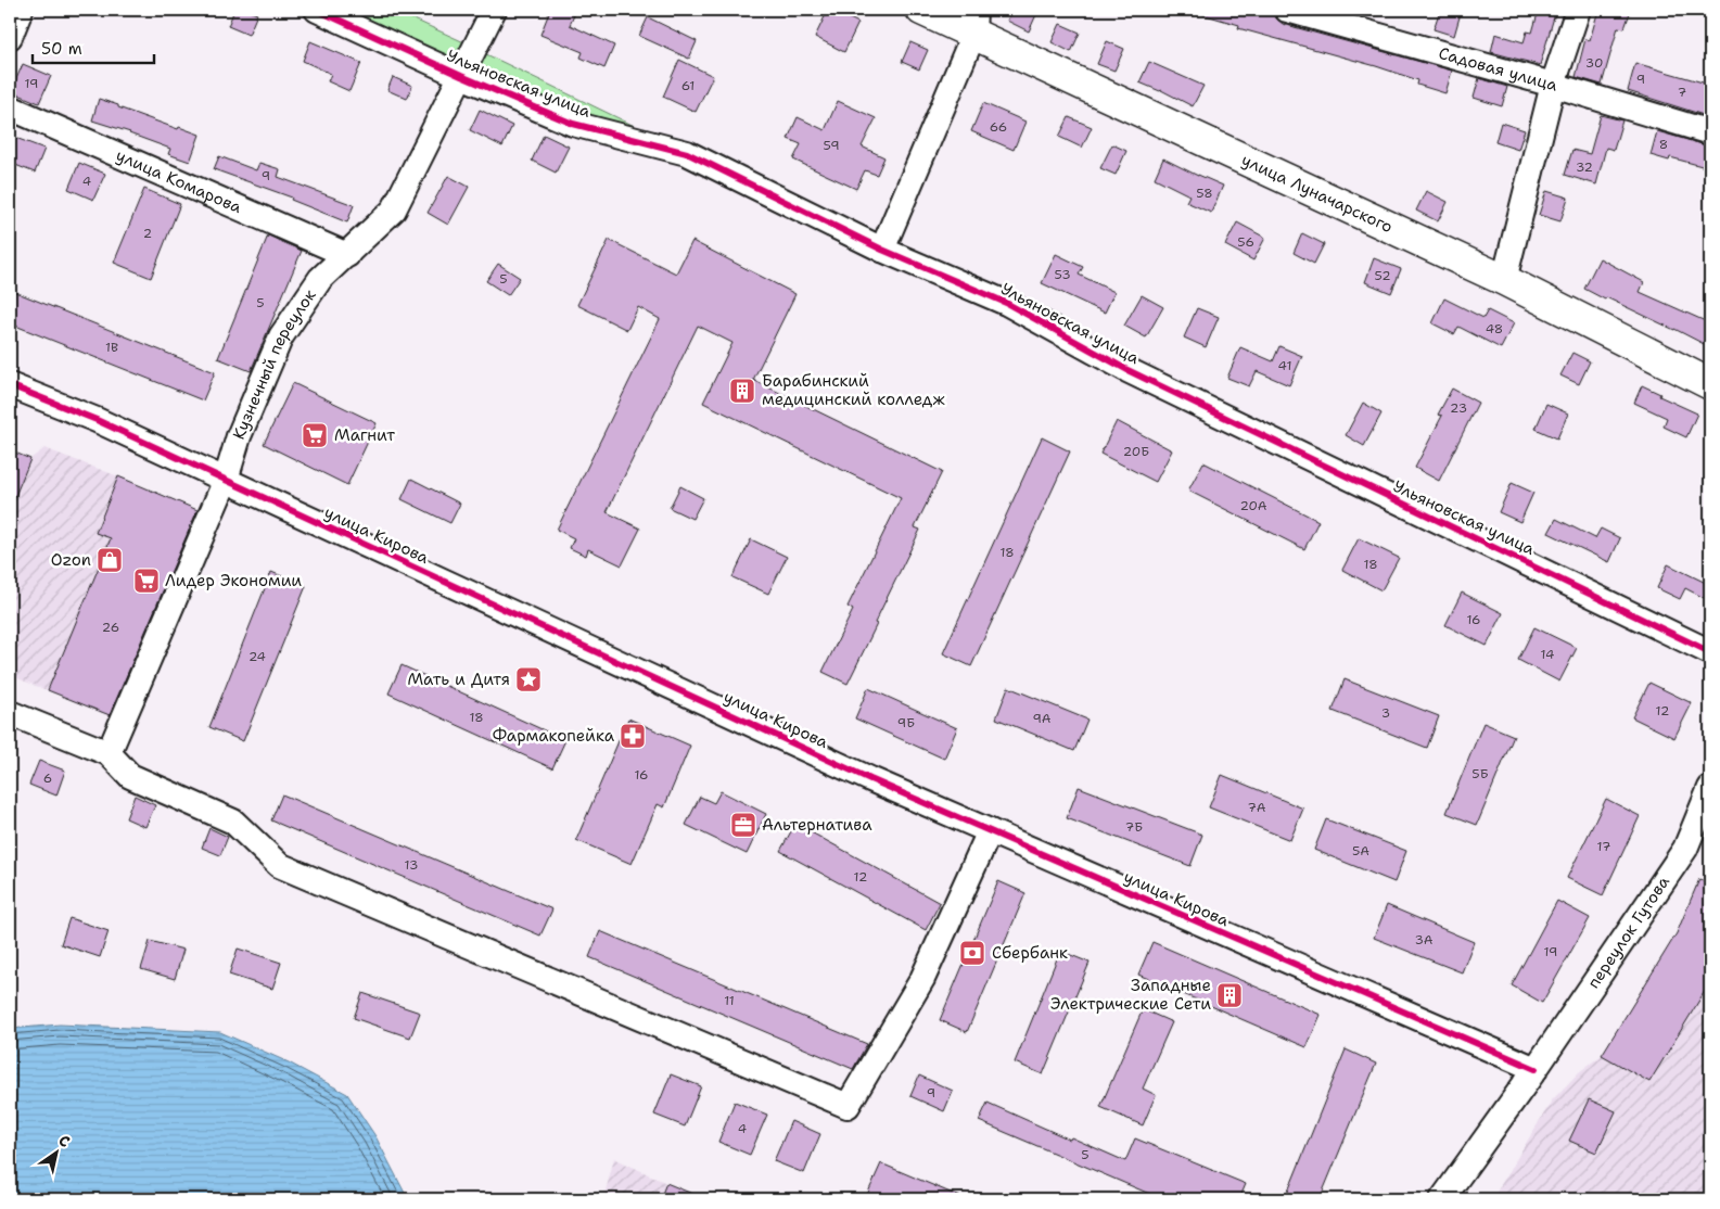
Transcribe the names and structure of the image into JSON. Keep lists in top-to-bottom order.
{
  "streets": {
    "main road": ["улица Луначарского"],
    "street": [
      "Садовая улица",
      "Ульяновская улица",
      "улица Комарова",
      "Кузнечный переулок",
      "улица Кирова",
      "переулок Гутова"
    ]
  },
  "crossings": [
    ["Ульяновская улица", "Кузнечный переулок"],
    ["улица Комарова", "Кузнечный переулок"],
    ["Кузнечный переулок", "улица Кирова"],
    ["улица Кирова", "переулок Гутова"]
  ],
  "places": {
    "building": ["Барабинский медицинский колледж", "Западные Электрические Сети"],
    "supermarket": ["Магнит", "Лидер Экономии"],
    "shop": ["Ozon"],
    "place": ["Мать и Дитя"],
    "pharmacy": ["Фармакопейка"],
    "office": ["Альтернатива"],
    "bank": ["Сбербанк"]
  },
  "house_numbers": [
    "30",
    "9",
    "19",
    "61",
    "7",
    "66",
    "8",
    "59",
    "32",
    "9",
    "4",
    "58",
    "2",
    "56",
    "53",
    "52",
    "5",
    "5",
    "48",
    "1В",
    "41",
    "23",
    "20Б",
    "20А",
    "18",
    "18",
    "16",
    "26",
    "14",
    "24",
    "12",
    "3",
    "18",
    "9А",
    "9Б",
    "5Б",
    "16",
    "6",
    "7А",
    "7Б",
    "17",
    "5А",
    "13",
    "12",
    "3А",
    "19",
    "11",
    "9",
    "4",
    "5"
  ],
  "scale_bar": "50 m",
  "north": "top right"
}
